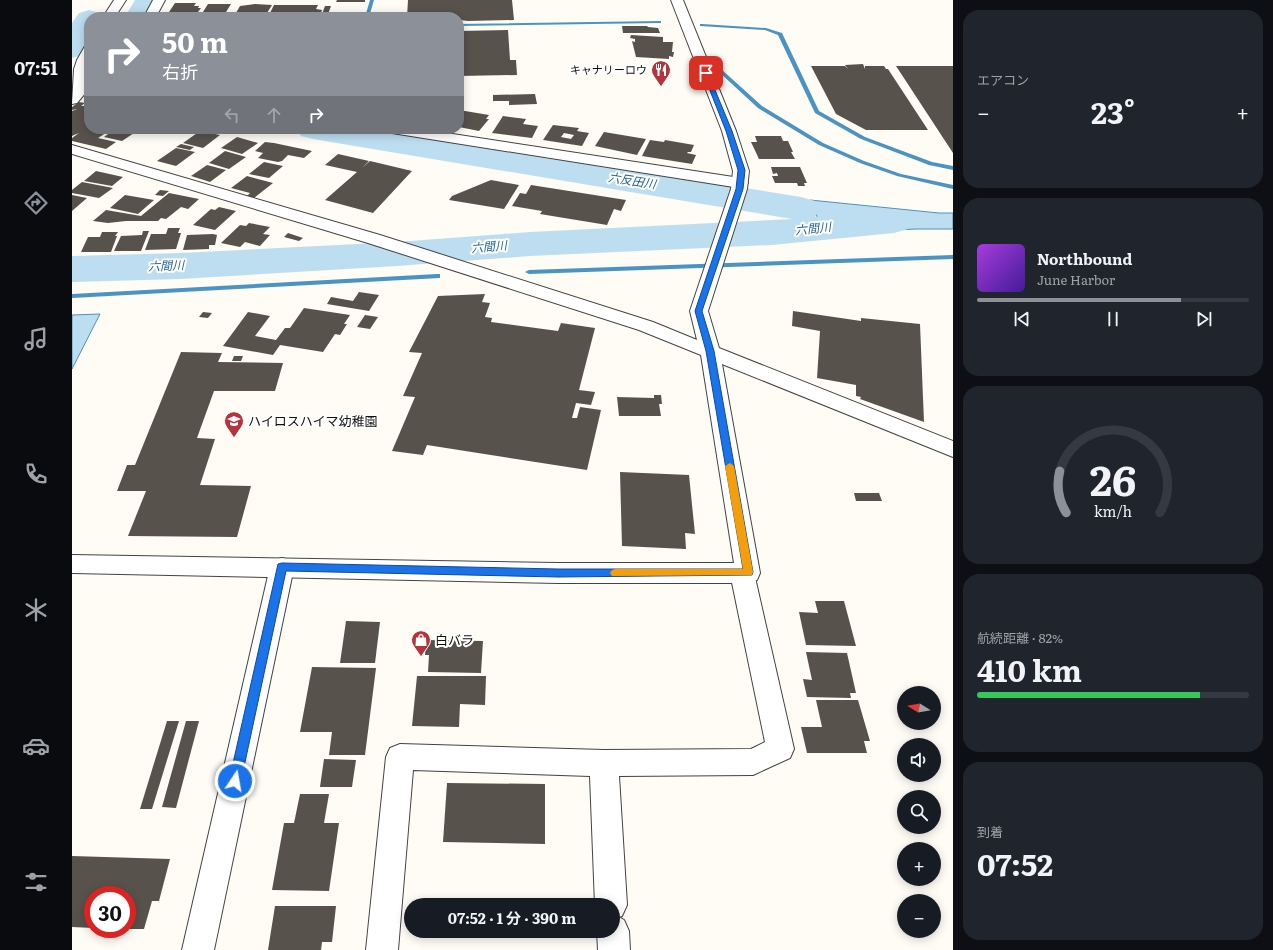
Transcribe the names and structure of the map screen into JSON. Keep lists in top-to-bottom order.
{
  "water": ["六反田川", "六間川"],
  "places": {
    "restaurant": ["キャナリーロウ"],
    "school or university": ["ハイロスハイマ幼稚園"],
    "shop": ["白バラ"]
  },
  "north": "left",
  "page": {
    "tabs": "07:51",
    "tile": [
      "エアコン",
      ["航続距離 · 82%", "410 km"],
      ["到着", "07:52"]
    ],
    "turn": ["50 m", "右折"],
    "heat": ["−", "23°", "+"],
    "song": ["Northbound", "June Harbor"],
    "map_buttons": ["+", "−"],
    "limit": "30",
    "trip": "07:52 · 1 分 · 390 m",
    "gauge": ["26", "km/h"]
  }
}
